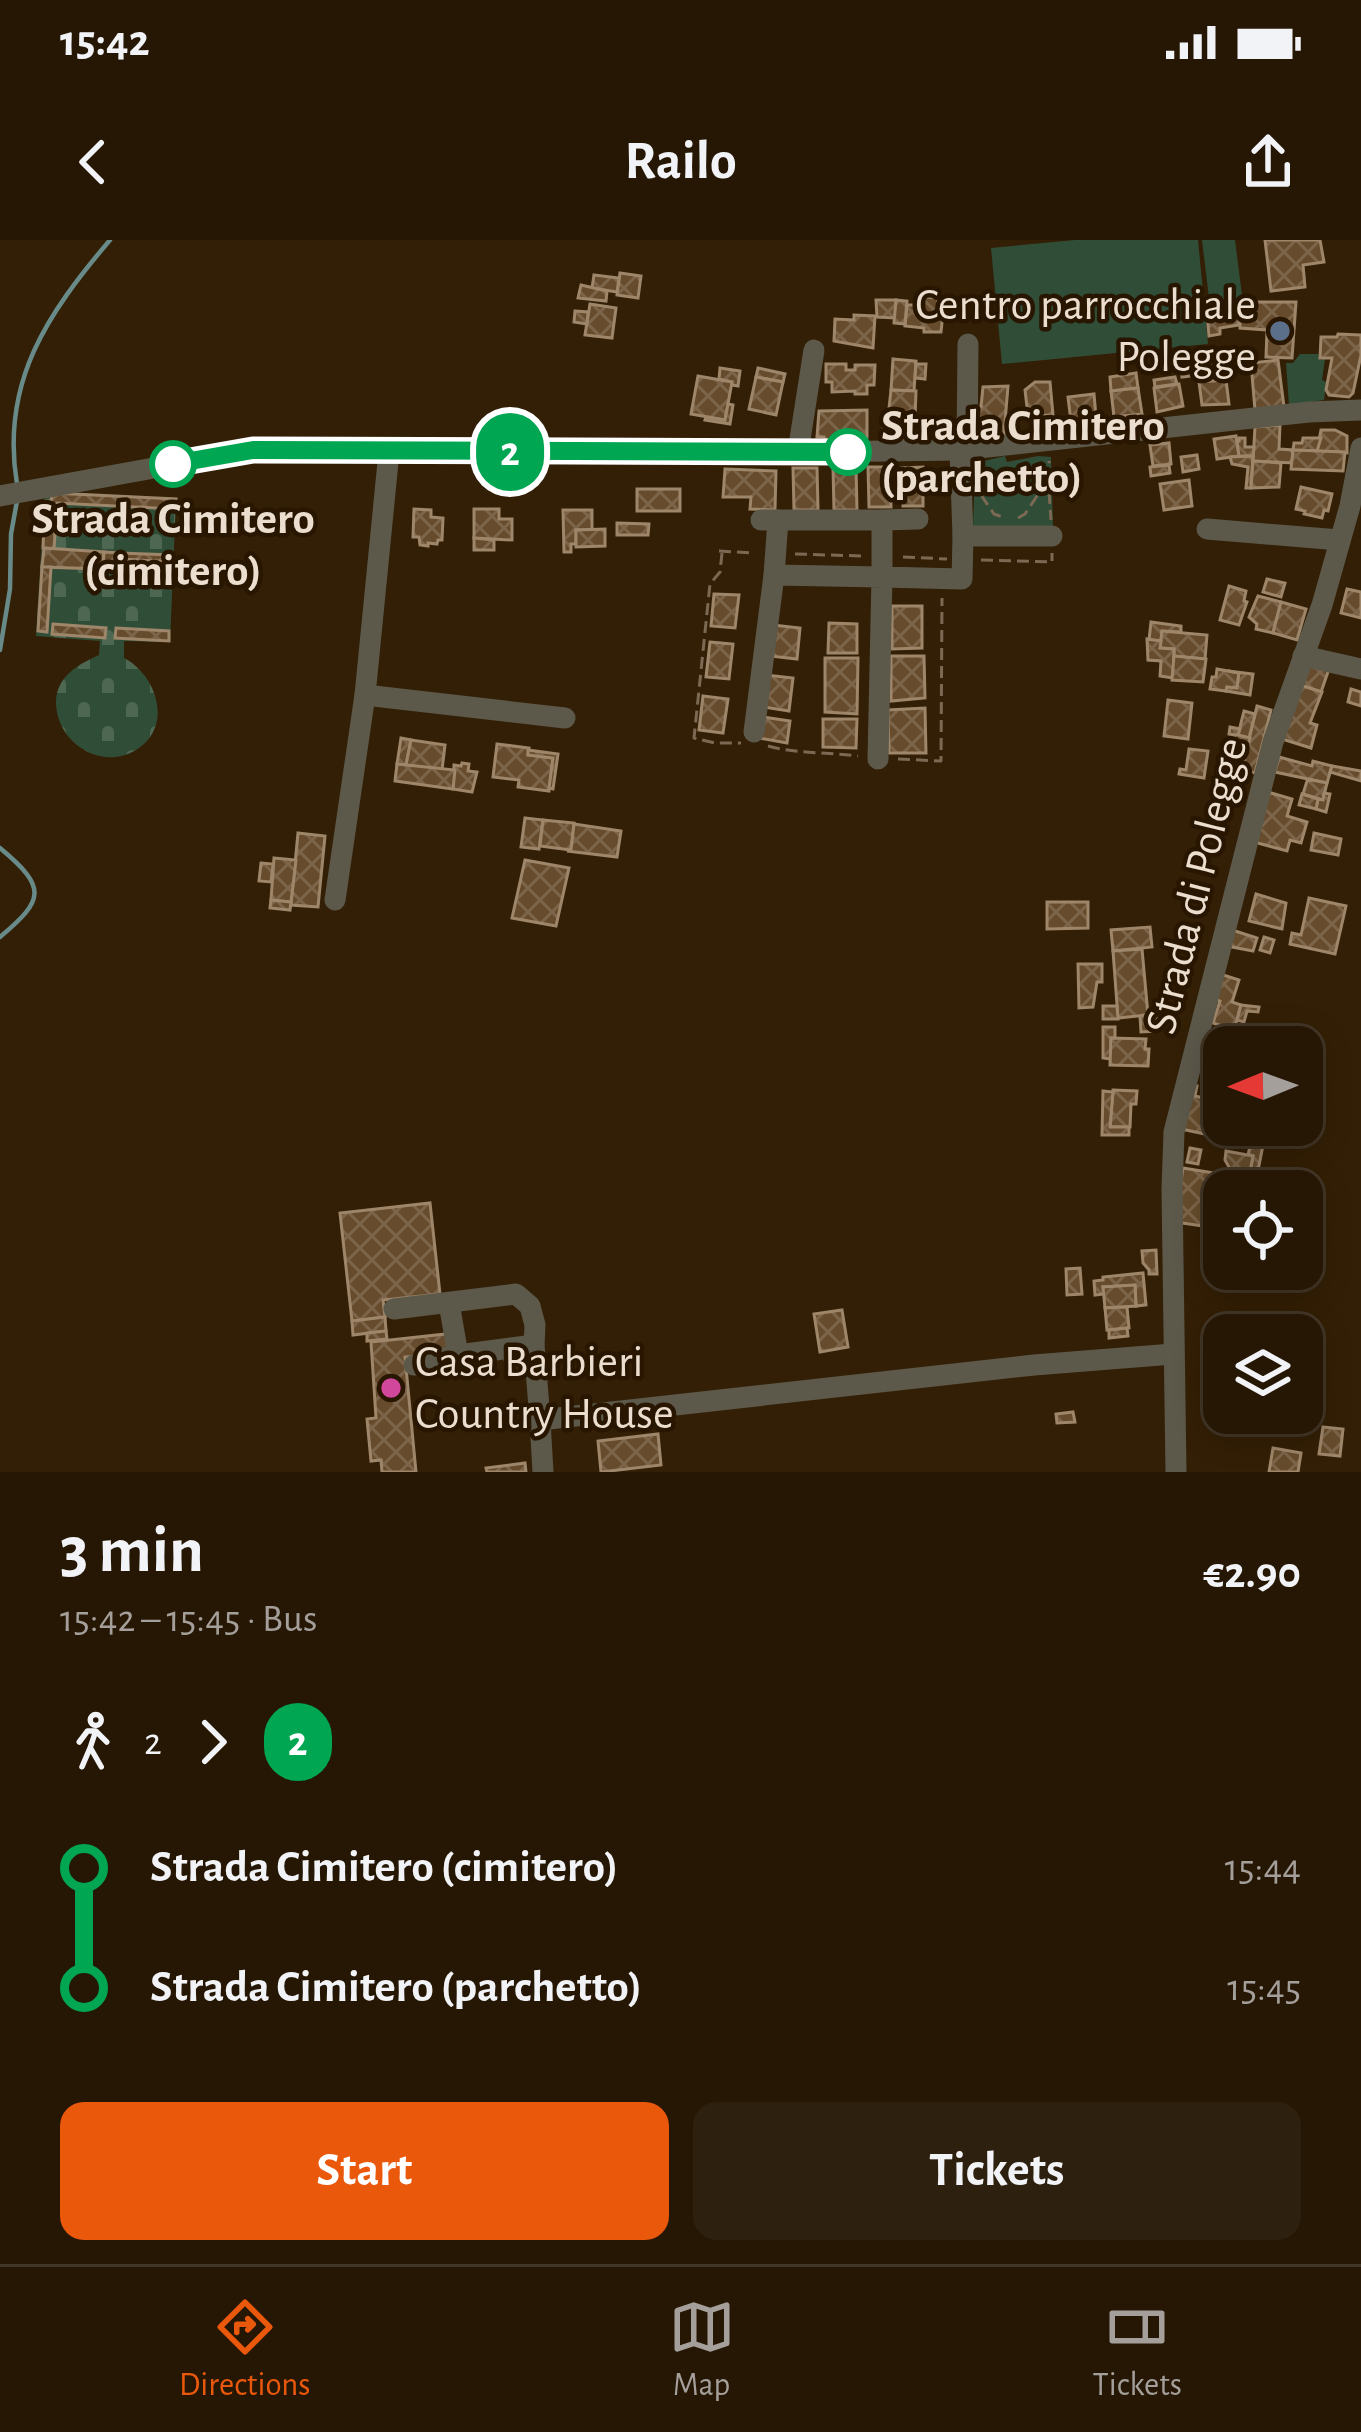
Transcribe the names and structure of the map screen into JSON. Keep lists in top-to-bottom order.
{
  "streets": {
    "street": ["Strada di Polegge"]
  },
  "places": [
    "Centro parrocchiale Polegge",
    "Strada Cimitero (parchetto)",
    "Strada Cimitero (cimitero)",
    "Casa Barbieri Country House"
  ],
  "lines": ["bus line 2"],
  "north": "left",
  "page": {
    "status": "15:42",
    "header": "Railo",
    "on_map": "2",
    "heading": ["3 min", "15:42 – 15:45 · Bus", "€2.90"],
    "legs": ["2", "2"],
    "list": [
      {
        "name": "Strada Cimitero (cimitero)",
        "value": "15:44"
      },
      {
        "name": "Strada Cimitero (parchetto)",
        "value": "15:45"
      }
    ],
    "buttons": ["Start", "Tickets"],
    "tabs": ["Directions", "Map", "Tickets"]
  }
}
